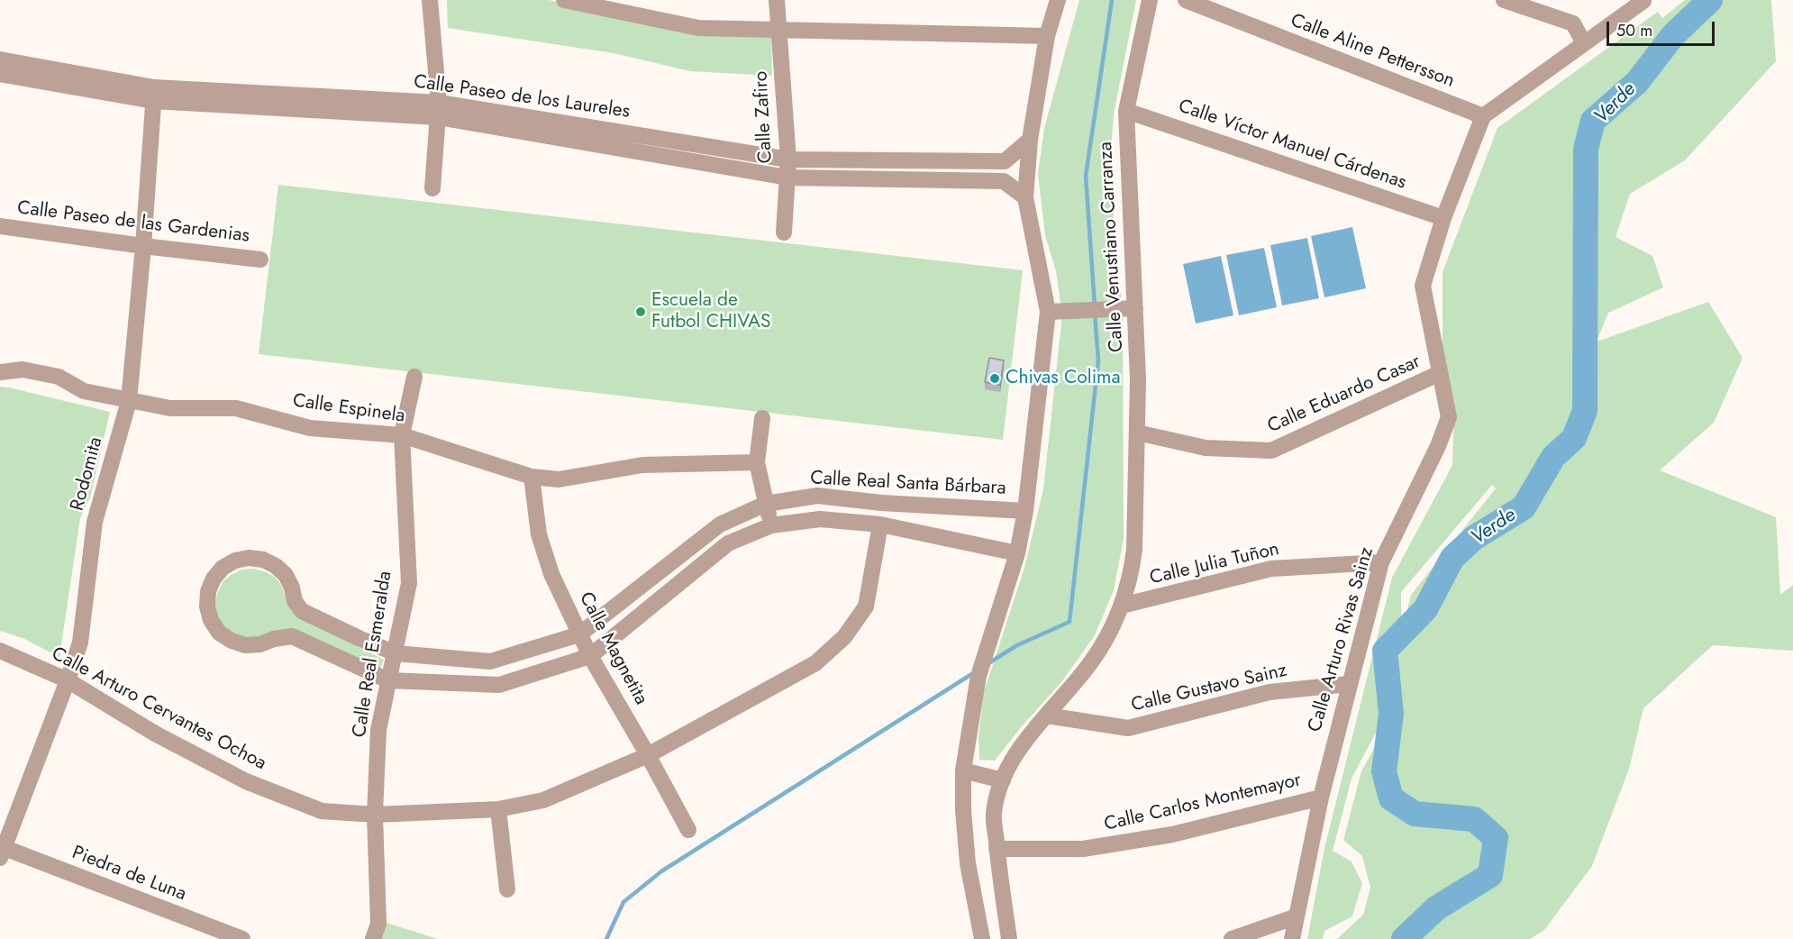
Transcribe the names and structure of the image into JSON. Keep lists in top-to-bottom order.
{
  "streets": {
    "street": [
      "Calle Aline Pettersson",
      "Calle Paseo de los Laureles",
      "Calle Zafiro",
      "Calle Víctor Manuel Cárdenas",
      "Calle Paseo de las Gardenias",
      "Calle Venustiano Carranza",
      "Calle Eduardo Casar",
      "Calle Espinela",
      "Rodomita",
      "Calle Real Santa Bárbara",
      "Calle Julia Tuñon",
      "Calle Arturo Rivas Sainz",
      "Calle Magnetita",
      "Calle Real Esmeralda",
      "Calle Gustavo Sainz",
      "Calle Arturo Cervantes Ochoa",
      "Calle Carlos Montemayor",
      "Piedra de Luna"
    ]
  },
  "crossings": [
    ["Calle Aline Pettersson", "Calle Arturo Rivas Sainz"],
    ["Calle Paseo de los Laureles", "Calle Zafiro"],
    ["Calle Paseo de los Laureles", "Rodomita"],
    ["Calle Víctor Manuel Cárdenas", "Calle Venustiano Carranza"],
    ["Calle Víctor Manuel Cárdenas", "Calle Arturo Rivas Sainz"],
    ["Calle Paseo de las Gardenias", "Rodomita"],
    ["Calle Venustiano Carranza", "Calle Eduardo Casar"],
    ["Calle Venustiano Carranza", "Calle Julia Tuñon"],
    ["Calle Venustiano Carranza", "Calle Gustavo Sainz"],
    ["Calle Venustiano Carranza", "Calle Carlos Montemayor"],
    ["Calle Eduardo Casar", "Calle Arturo Rivas Sainz"],
    ["Calle Espinela", "Rodomita"],
    ["Calle Espinela", "Calle Magnetita"],
    ["Calle Espinela", "Calle Real Esmeralda"],
    ["Rodomita", "Calle Arturo Cervantes Ochoa"],
    ["Rodomita", "Piedra de Luna"],
    ["Calle Real Santa Bárbara", "Calle Magnetita"],
    ["Calle Real Santa Bárbara", "Calle Real Esmeralda"],
    ["Calle Real Santa Bárbara", "Calle Arturo Cervantes Ochoa"],
    ["Calle Julia Tuñon", "Calle Arturo Rivas Sainz"],
    ["Calle Arturo Rivas Sainz", "Calle Gustavo Sainz"],
    ["Calle Arturo Rivas Sainz", "Calle Carlos Montemayor"],
    ["Calle Magnetita", "Calle Arturo Cervantes Ochoa"],
    ["Calle Real Esmeralda", "Calle Arturo Cervantes Ochoa"]
  ],
  "water": ["Verde"],
  "places": ["Escuela de Futbol CHIVAS", "Chivas Colima"],
  "scale_bar": "50 m"
}
